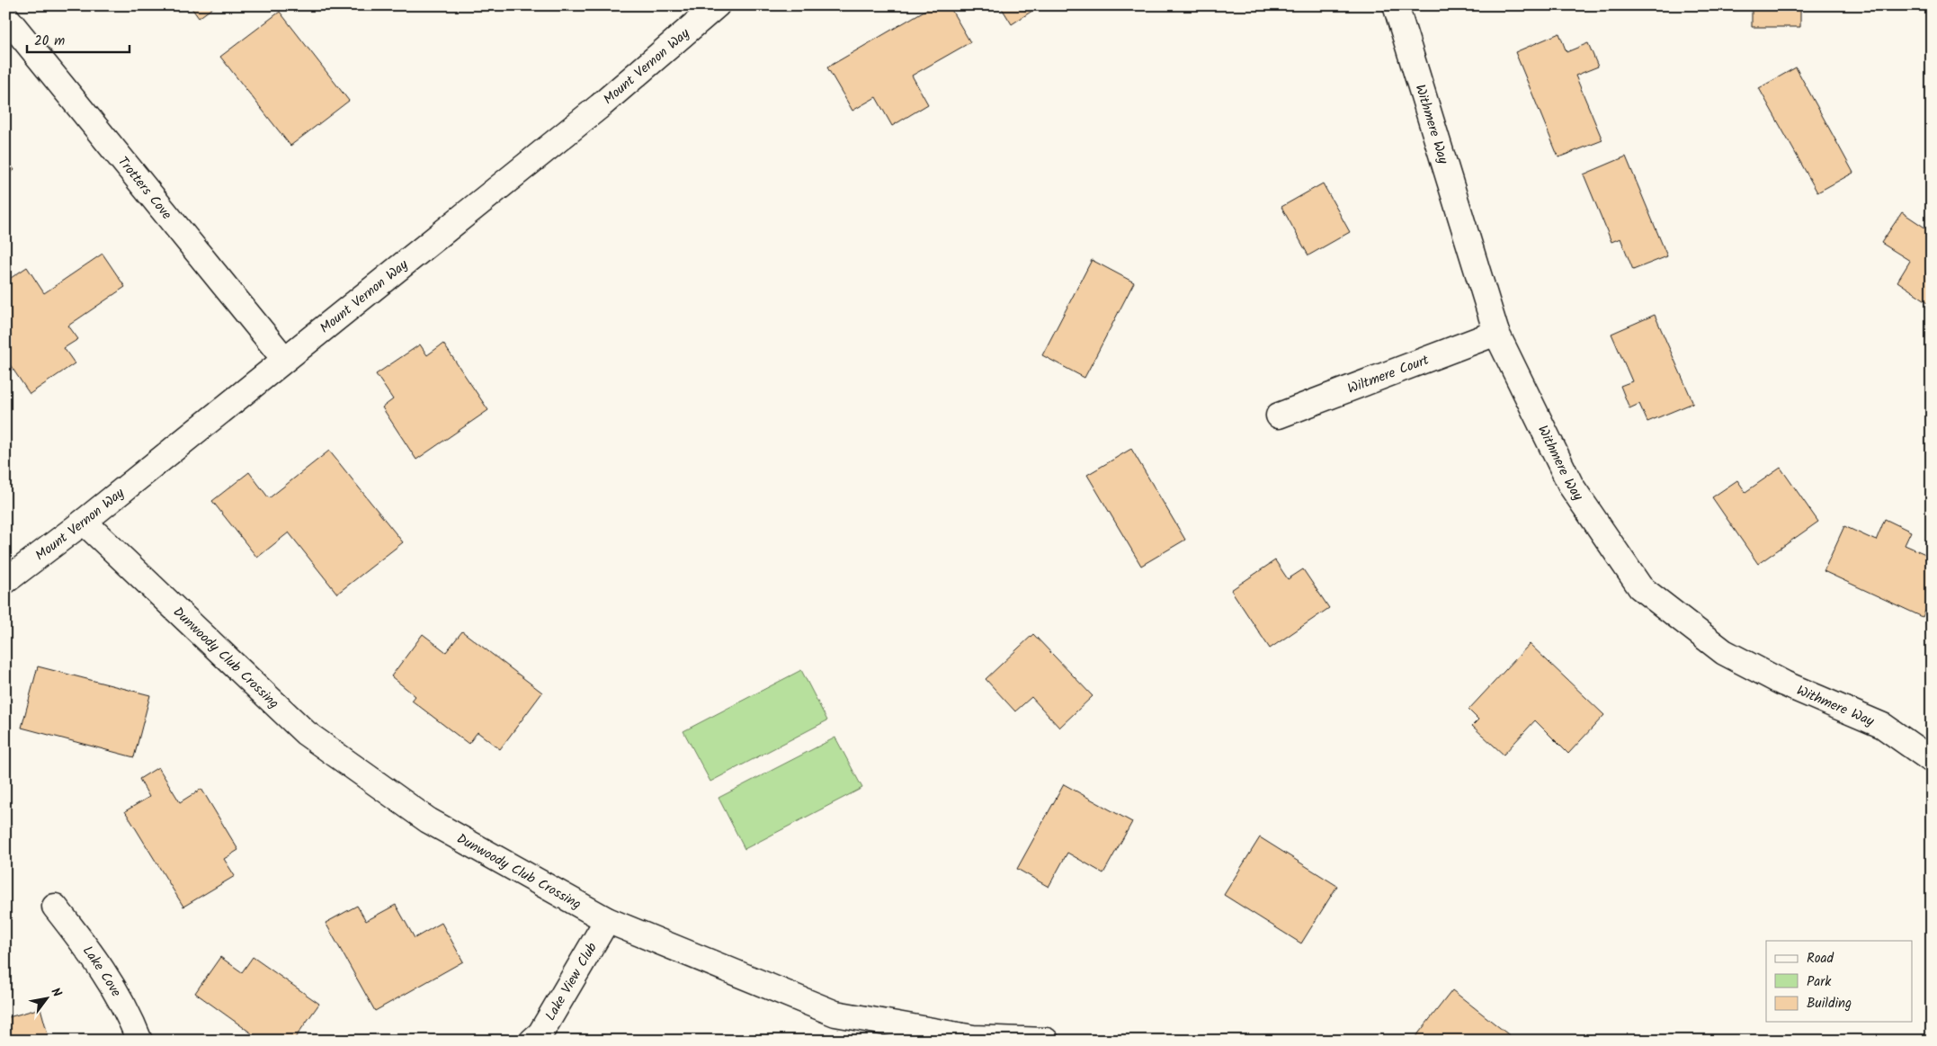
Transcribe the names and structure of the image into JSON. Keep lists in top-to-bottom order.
{
  "streets": {
    "street": [
      "Mount Vernon Way",
      "Withmere Way",
      "Trotters Cove",
      "Wiltmere Court",
      "Dunwoody Club Crossing",
      "Lake Cove",
      "Lake View Club"
    ]
  },
  "crossings": [
    ["Mount Vernon Way", "Trotters Cove"],
    ["Mount Vernon Way", "Dunwoody Club Crossing"],
    ["Withmere Way", "Wiltmere Court"],
    ["Dunwoody Club Crossing", "Lake View Club"]
  ],
  "legend": ["Road", "Park", "Building"],
  "scale_bar": "20 m",
  "north": "top right"
}
